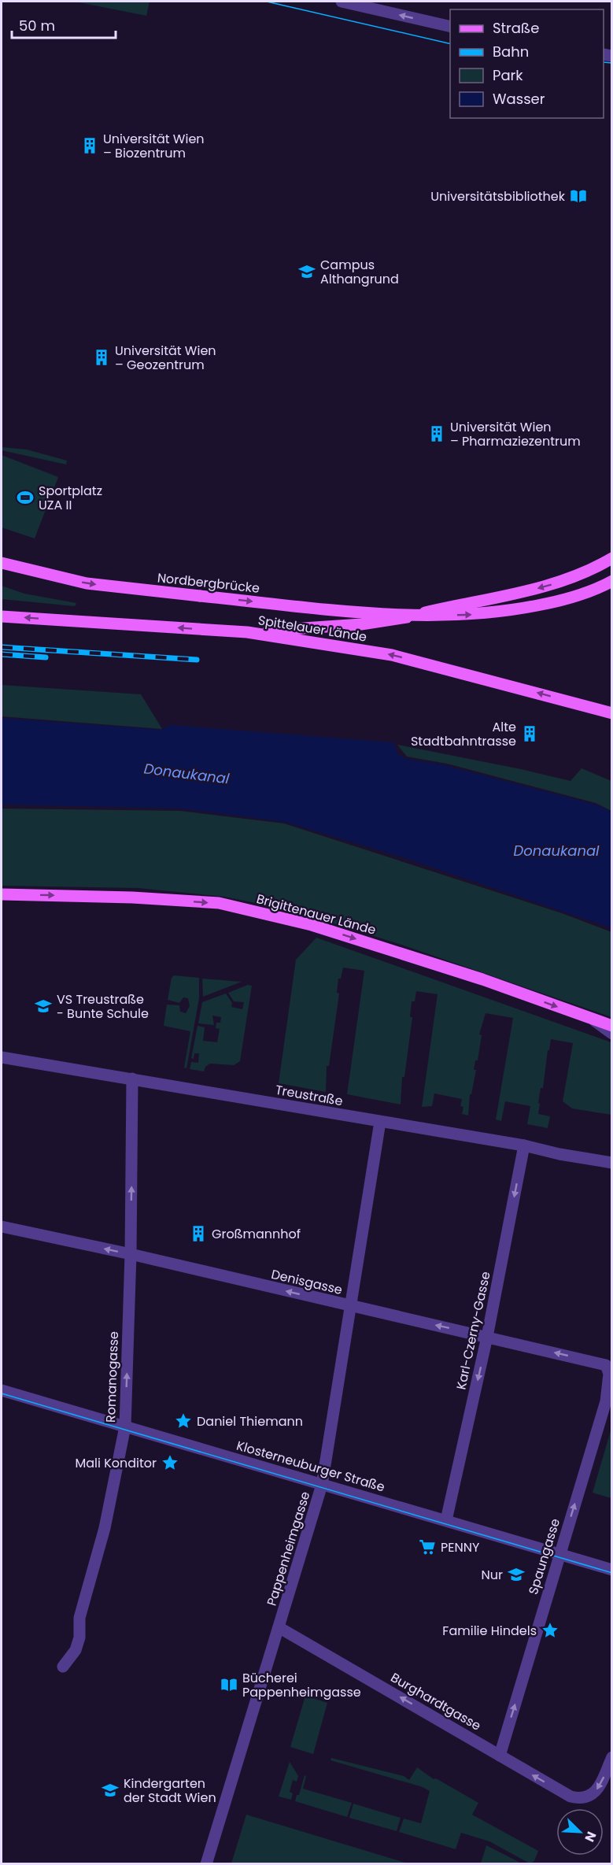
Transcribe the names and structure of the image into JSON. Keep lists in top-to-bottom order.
{
  "streets": {
    "main road": ["Nordbergbrücke", "Spittelauer Lände", "Brigittenauer Lände"],
    "street": [
      "Treustraße",
      "Denisgasse",
      "Karl-Czerny-Gasse",
      "Romanogasse",
      "Klosterneuburger Straße",
      "Pappenheimgasse",
      "Spaungasse",
      "Burghardtgasse"
    ]
  },
  "crossings": [
    ["Treustraße", "Karl-Czerny-Gasse"],
    ["Treustraße", "Romanogasse"],
    ["Treustraße", "Pappenheimgasse"],
    ["Denisgasse", "Karl-Czerny-Gasse"],
    ["Denisgasse", "Romanogasse"],
    ["Denisgasse", "Pappenheimgasse"],
    ["Denisgasse", "Spaungasse"],
    ["Karl-Czerny-Gasse", "Klosterneuburger Straße"],
    ["Romanogasse", "Klosterneuburger Straße"],
    ["Klosterneuburger Straße", "Pappenheimgasse"],
    ["Klosterneuburger Straße", "Spaungasse"],
    ["Pappenheimgasse", "Burghardtgasse"],
    ["Spaungasse", "Burghardtgasse"]
  ],
  "one_way": [
    "Brigittenauer Lände",
    "Denisgasse",
    "Karl-Czerny-Gasse",
    "Romanogasse",
    "Spaungasse",
    "Burghardtgasse"
  ],
  "water": ["Donaukanal"],
  "places": {
    "building": [
      "Universität Wien – Biozentrum",
      "Universität Wien – Geozentrum",
      "Universität Wien – Pharmaziezentrum",
      "Alte Stadtbahntrasse",
      "Großmannhof"
    ],
    "library": ["Universitätsbibliothek", "Bücherei Pappenheimgasse"],
    "school or university": [
      "Campus Althangrund",
      "VS Treustraße - Bunte Schule",
      "Nur",
      "Kindergarten der Stadt Wien"
    ],
    "sports": ["Sportplatz UZA II"],
    "place": ["Daniel Thiemann", "Mali Konditor", "Familie Hindels"],
    "supermarket": ["PENNY"]
  },
  "legend": [
    "Straße",
    "Bahn",
    "Park",
    "Wasser"
  ],
  "scale_bar": "50 m",
  "north": "bottom right"
}
